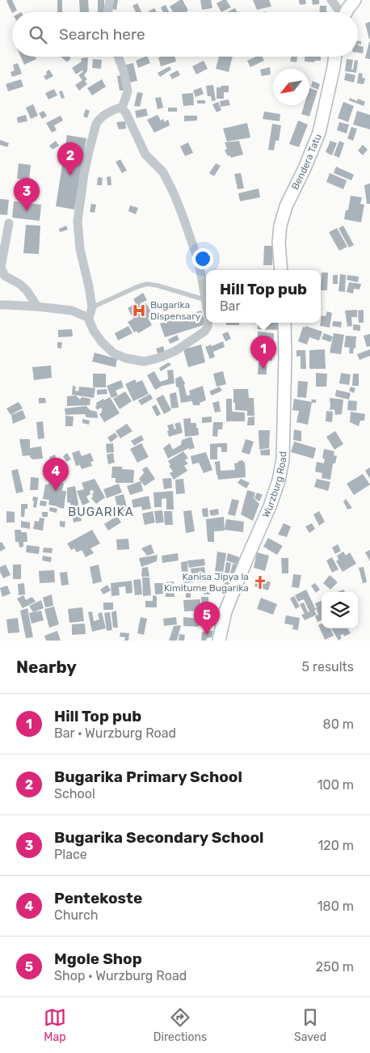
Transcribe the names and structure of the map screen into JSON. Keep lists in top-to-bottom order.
{
  "streets": {
    "main road": ["Bendera Tatu", "Wurzburg Road"]
  },
  "districts": ["BUGARIKA"],
  "places": {
    "hospital": ["Bugarika Dispensary"],
    "church": ["Kanisa Jipya la Kimitume Bugarika"]
  },
  "north": "bottom left",
  "page": {
    "search": "Search here",
    "pins": [
      "2",
      "3",
      "1",
      "4",
      "5"
    ],
    "popup": ["Hill Top pub", "Bar"],
    "heading": ["Nearby", "5 results"],
    "list": [
      {
        "mark": "1",
        "name": "Hill Top pub",
        "note": "Bar · Wurzburg Road",
        "value": "80 m"
      },
      {
        "mark": "2",
        "name": "Bugarika Primary School",
        "note": "School",
        "value": "100 m"
      },
      {
        "mark": "3",
        "name": "Bugarika Secondary School",
        "note": "Place",
        "value": "120 m"
      },
      {
        "mark": "4",
        "name": "Pentekoste",
        "note": "Church",
        "value": "180 m"
      },
      {
        "mark": "5",
        "name": "Mgole Shop",
        "note": "Shop · Wurzburg Road",
        "value": "250 m"
      }
    ],
    "nav": ["Map", "Directions", "Saved"]
  }
}
